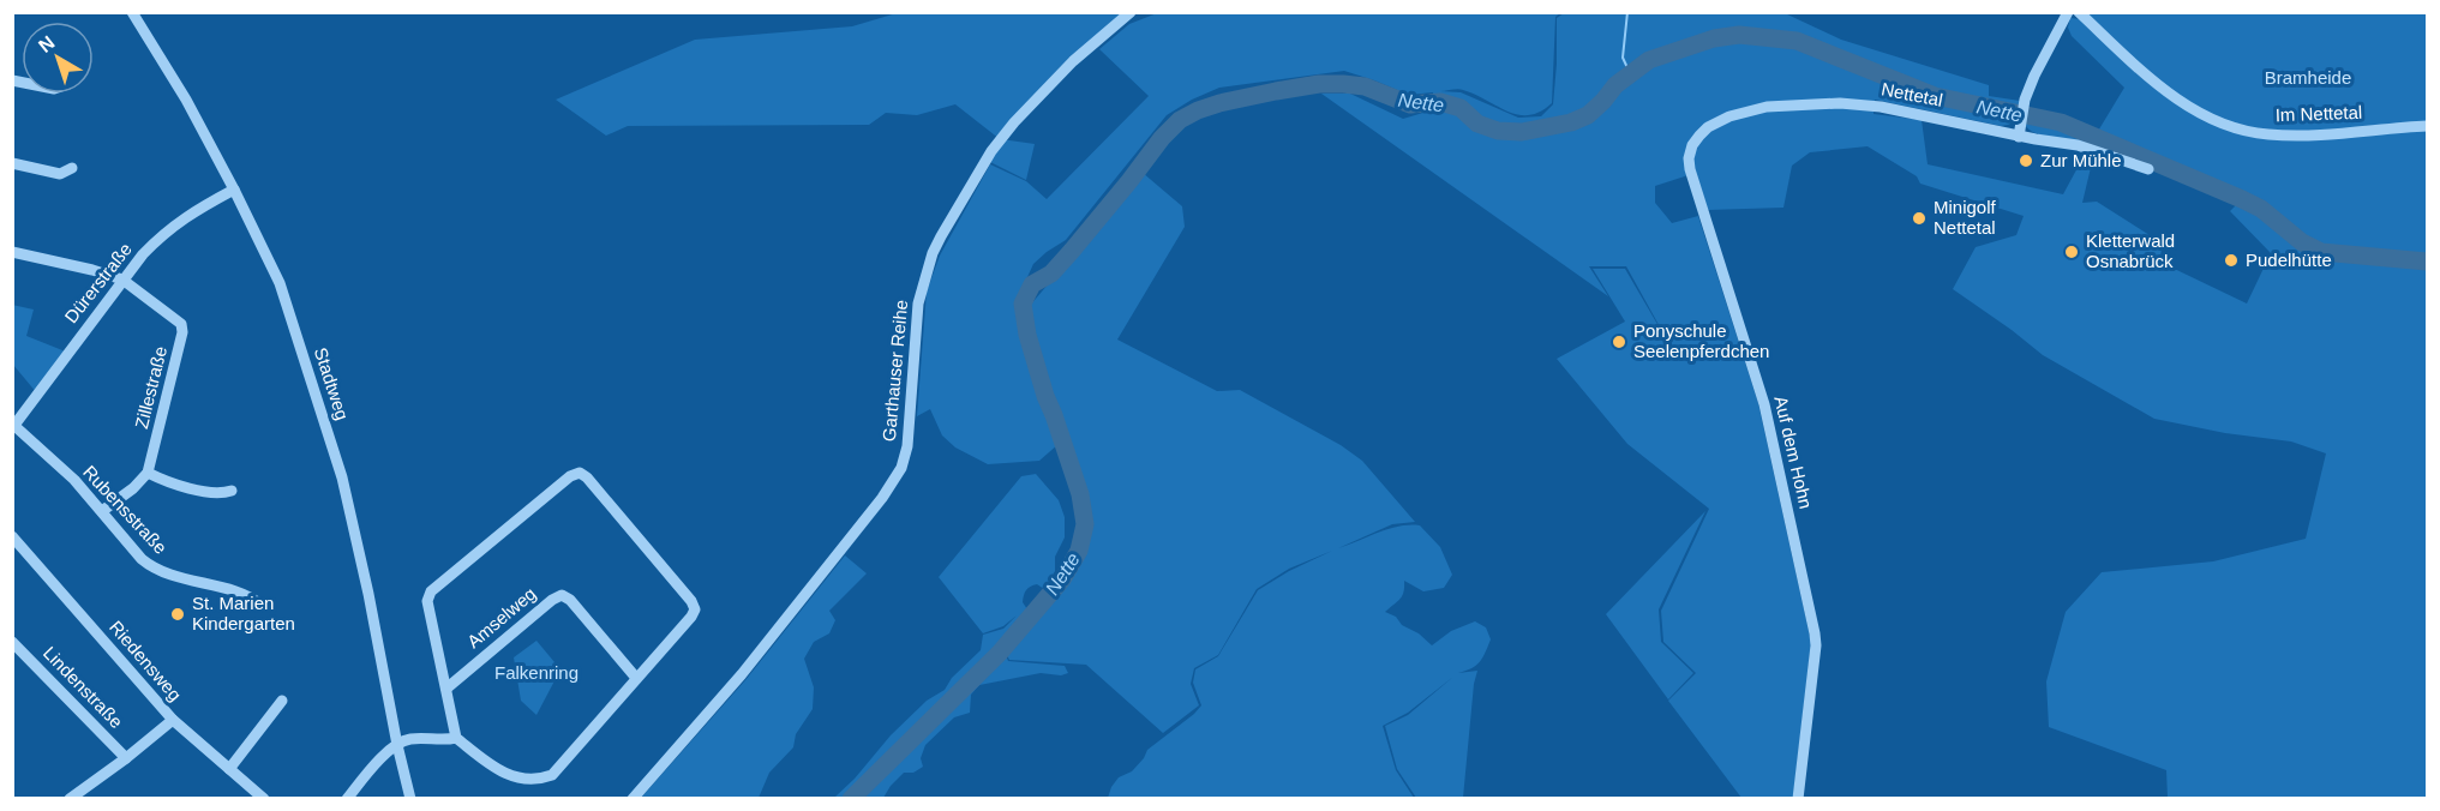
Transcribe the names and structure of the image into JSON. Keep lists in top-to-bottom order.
{
  "streets": {
    "street": [
      "Nettetal",
      "Im Nettetal",
      "Dürerstraße",
      "Garthauser Reihe",
      "Stadtweg",
      "Zillestraße",
      "Auf dem Hohn",
      "Rubensstraße",
      "Amselweg",
      "Riedensweg",
      "Lindenstraße"
    ]
  },
  "crossings": [
    ["Nettetal", "Auf dem Hohn"],
    ["Dürerstraße", "Stadtweg"],
    ["Dürerstraße", "Zillestraße"],
    ["Dürerstraße", "Rubensstraße"]
  ],
  "water": ["Nette"],
  "parks": ["Bramheide", "Falkenring"],
  "places": [
    "Zur Mühle",
    "Minigolf Nettetal",
    "Kletterwald Osnabrück",
    "Pudelhütte",
    "Ponyschule Seelenpferdchen",
    "St. Marien Kindergarten"
  ],
  "north": "top left"
}
